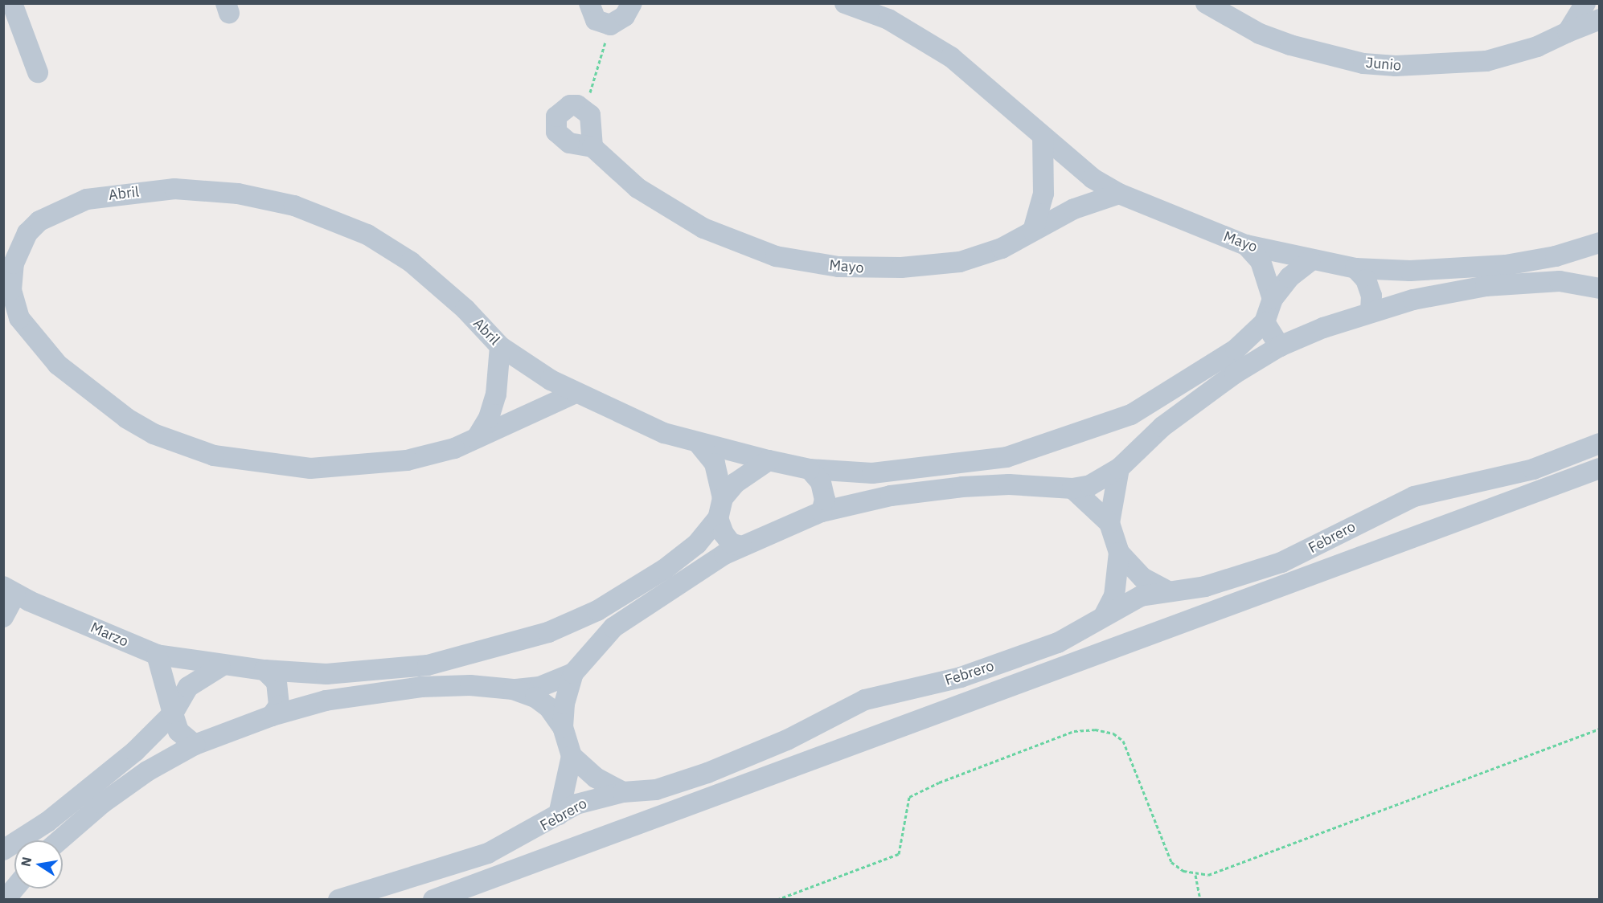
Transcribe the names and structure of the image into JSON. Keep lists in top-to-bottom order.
{
  "streets": {
    "street": [
      "Junio",
      "Abril",
      "Mayo",
      "Febrero",
      "Marzo"
    ]
  },
  "north": "left"
}
